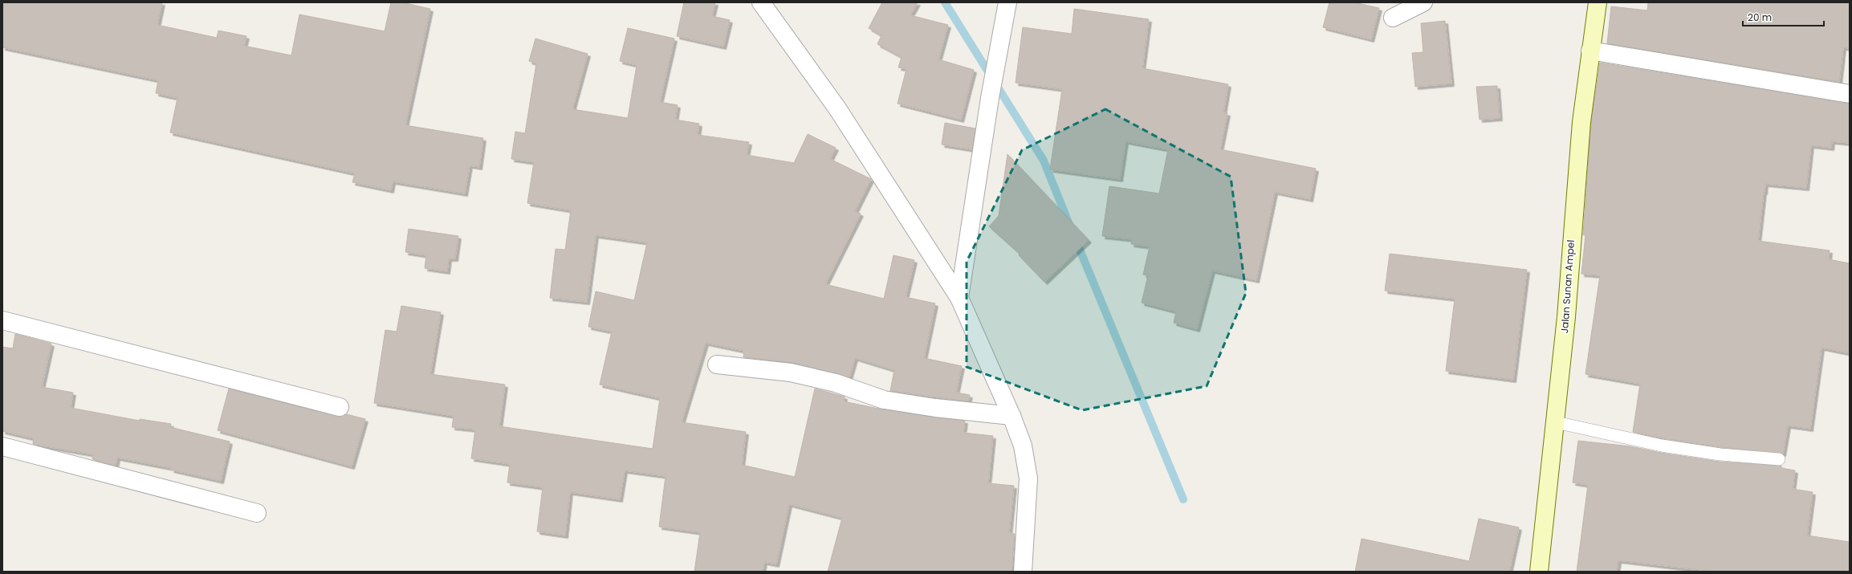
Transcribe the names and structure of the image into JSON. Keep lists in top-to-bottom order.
{
  "streets": {
    "main road": ["Jalan Sunan Ampel"]
  },
  "scale_bar": "20 m"
}
